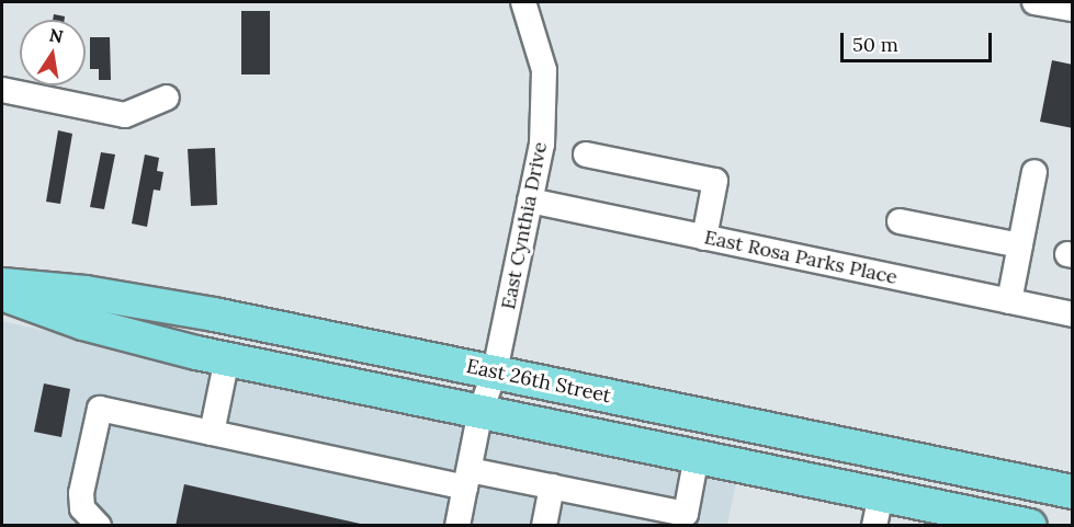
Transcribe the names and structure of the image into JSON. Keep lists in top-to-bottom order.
{
  "streets": {
    "main road": ["East 26th Street"],
    "street": ["East Cynthia Drive", "East Rosa Parks Place"]
  },
  "crossings": [
    ["East Cynthia Drive", "East Rosa Parks Place"],
    ["East Cynthia Drive", "East 26th Street"]
  ],
  "scale_bar": "50 m",
  "north": "top"
}
